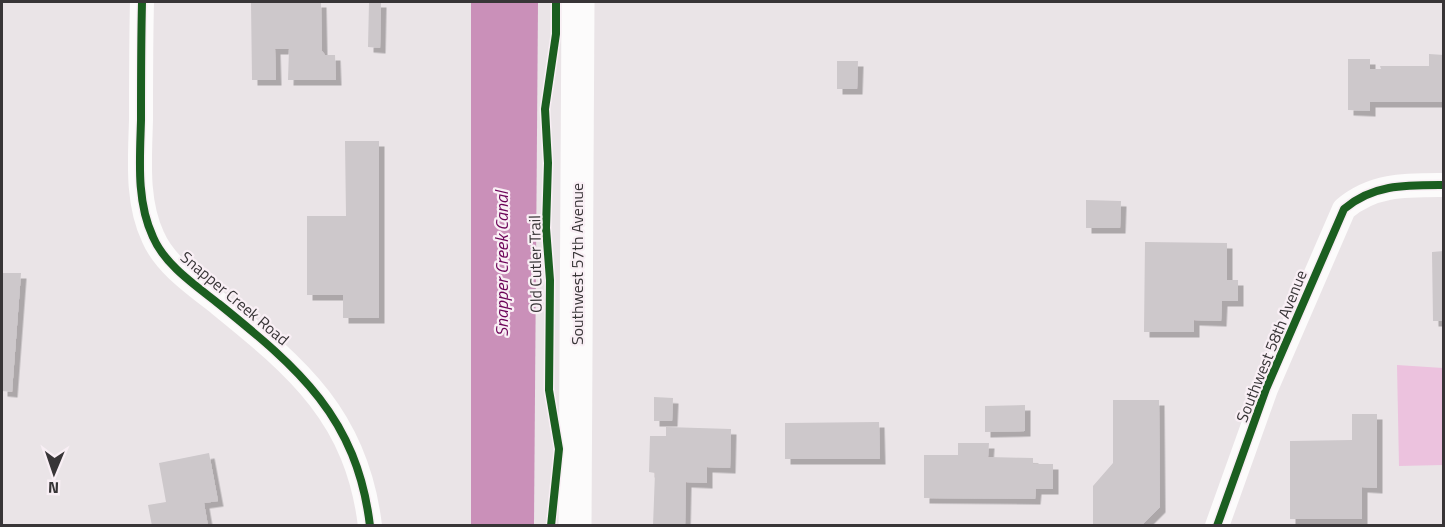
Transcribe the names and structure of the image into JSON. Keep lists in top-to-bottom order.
{
  "streets": {
    "main road": ["Southwest 57th Avenue"],
    "street": ["Snapper Creek Road", "Southwest 58th Avenue"],
    "cycle path": ["Old Cutler Trail"]
  },
  "water": ["Snapper Creek Canal"],
  "north": "bottom"
}
